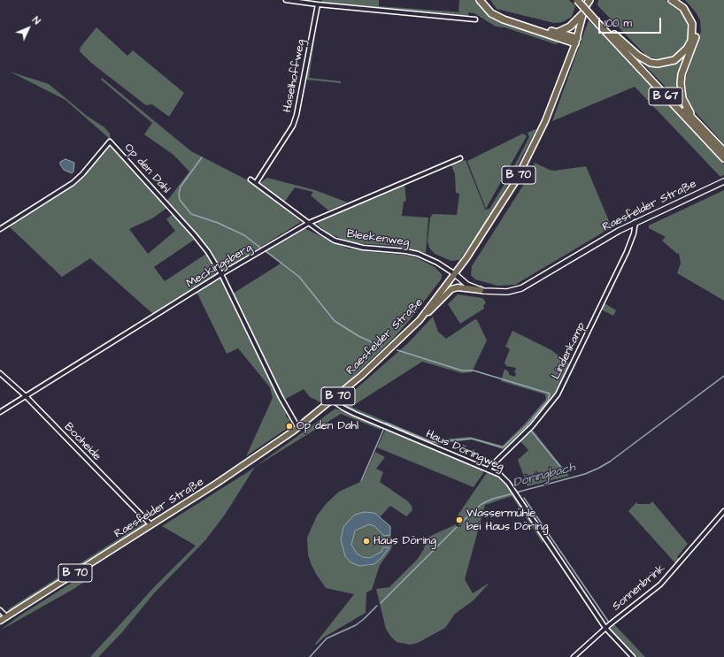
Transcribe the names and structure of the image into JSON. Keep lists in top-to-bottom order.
{
  "streets": {
    "highway": ["B 67"],
    "main road": ["B 70", "Raesfelder Straße"],
    "street": [
      "Haselhoffweg",
      "Op den Dahl",
      "Bleekenweg",
      "Meckingsberg",
      "Lindenkamp",
      "Booheide",
      "Haus Döringweg",
      "Sonnenbrink"
    ]
  },
  "crossings": [
    ["Haselhoffweg", "Bleekenweg"],
    ["Op den Dahl", "Raesfelder Straße"],
    ["Op den Dahl", "Meckingsberg"],
    ["B 70", "Raesfelder Straße"],
    ["B 70", "Bleekenweg"],
    ["Raesfelder Straße", "Bleekenweg"],
    ["Raesfelder Straße", "Lindenkamp"],
    ["Raesfelder Straße", "Booheide"],
    ["Raesfelder Straße", "Haus Döringweg"],
    ["Bleekenweg", "Meckingsberg"],
    ["Meckingsberg", "Booheide"],
    ["Lindenkamp", "Haus Döringweg"],
    ["Haus Döringweg", "Sonnenbrink"]
  ],
  "water": ["Döringbach"],
  "places": ["Op den Dahl", "Wassermühle bei Haus Döring", "Haus Döring"],
  "scale_bar": "100 m",
  "north": "top right"
}
